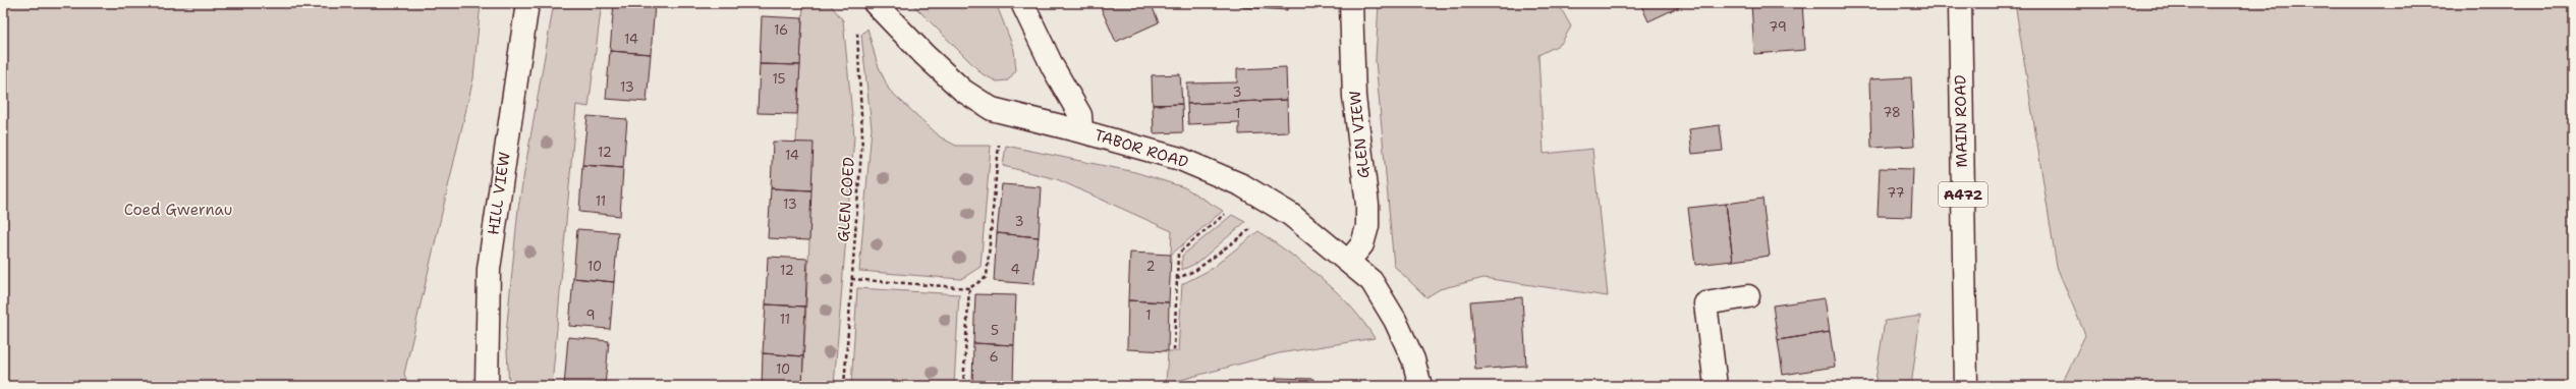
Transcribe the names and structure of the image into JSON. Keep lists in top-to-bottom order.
{
  "streets": {
    "street": [
      "MAIN ROAD",
      "GLEN VIEW",
      "TABOR ROAD",
      "HILL VIEW",
      "A472"
    ],
    "path": ["GLEN COED"]
  },
  "crossings": [
    ["GLEN VIEW", "TABOR ROAD"]
  ],
  "parks": ["Coed Gwernau"],
  "house_numbers": [
    "79",
    "16",
    "14",
    "15",
    "13",
    "3",
    "78",
    "1",
    "12",
    "14",
    "77",
    "11",
    "13",
    "3",
    "10",
    "2",
    "4",
    "12",
    "9",
    "1",
    "11",
    "5",
    "6",
    "10"
  ]
}
